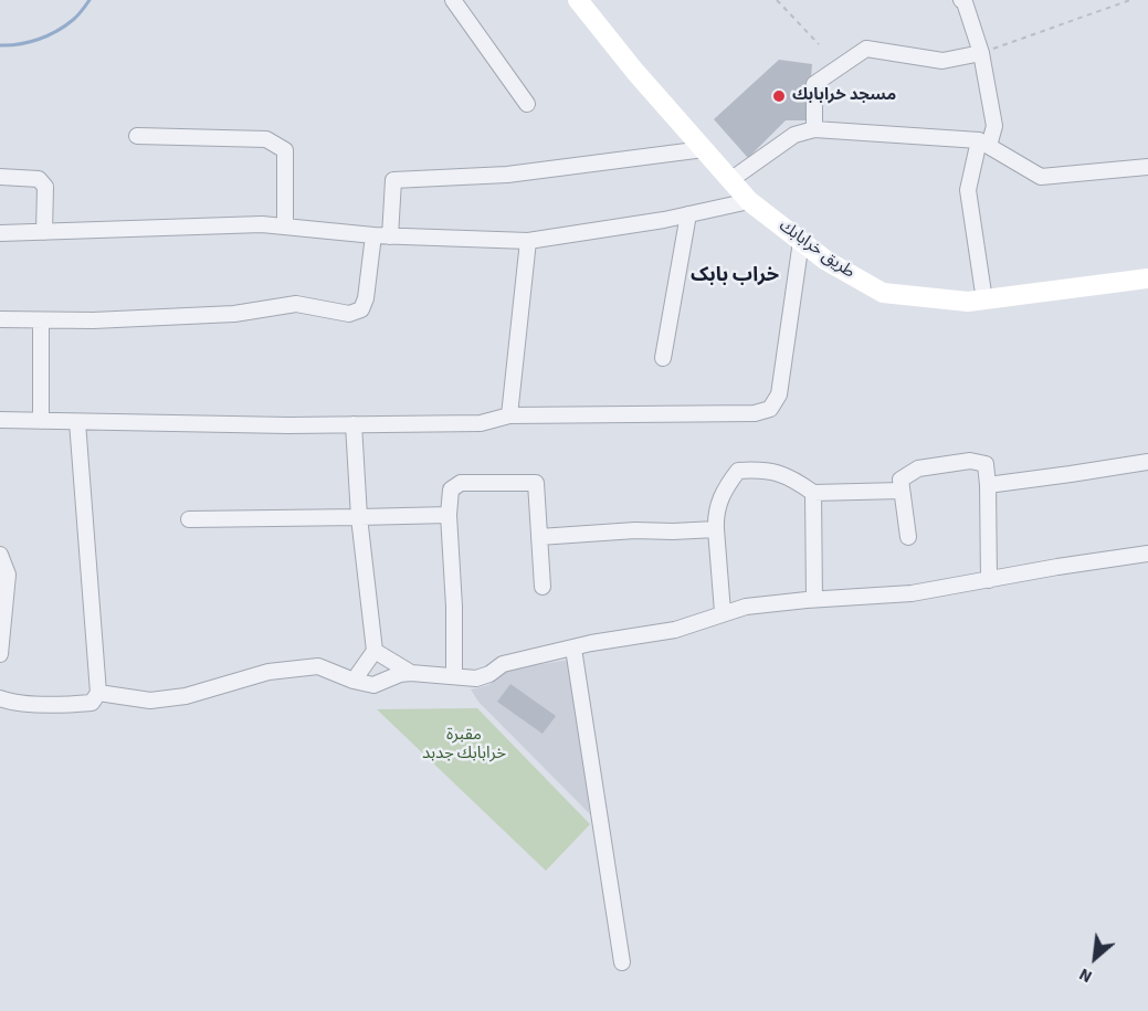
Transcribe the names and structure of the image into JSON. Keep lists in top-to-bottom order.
{
  "streets": {
    "main road": ["طريق خرابابك"]
  },
  "districts": ["خراب بابک"],
  "parks": ["مقبرة خرابابك جدبد"],
  "places": ["مسجد خرابابك"],
  "north": "bottom left"
}
